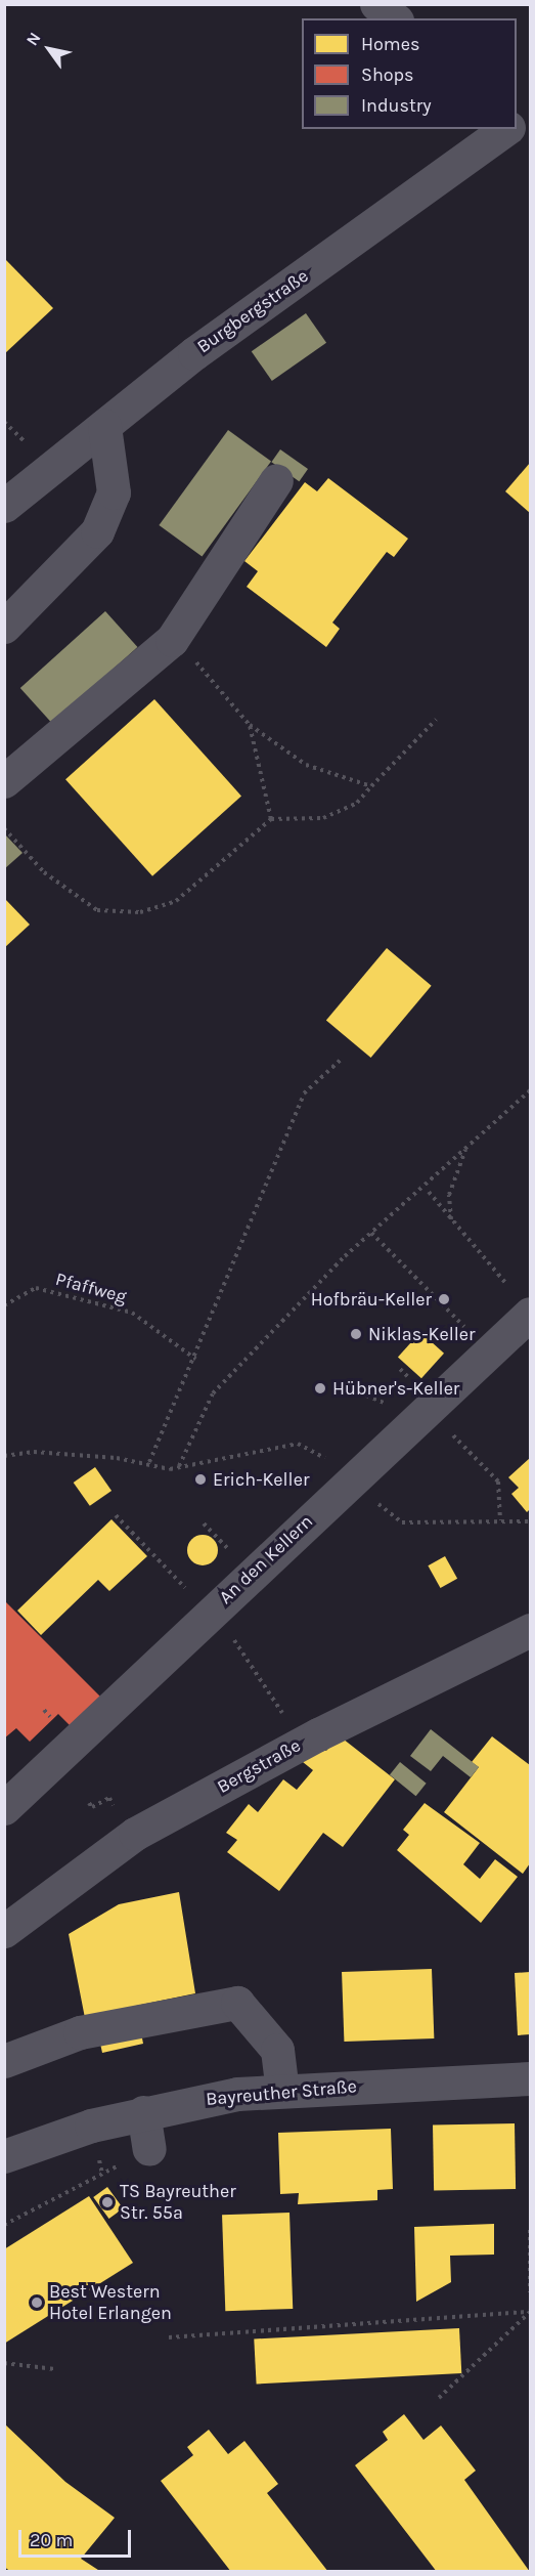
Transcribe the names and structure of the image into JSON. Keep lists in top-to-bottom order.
{
  "streets": {
    "street": [
      "Burgbergstraße",
      "An den Kellern",
      "Bergstraße",
      "Bayreuther Straße"
    ],
    "path": ["Pfaffweg"]
  },
  "places": [
    "Hofbräu-Keller",
    "Niklas-Keller",
    "Hübner's-Keller",
    "Erich-Keller",
    "TS Bayreuther Str. 55a",
    "Best Western Hotel Erlangen"
  ],
  "legend": ["Homes", "Shops", "Industry"],
  "scale_bar": "20 m",
  "north": "top left"
}
